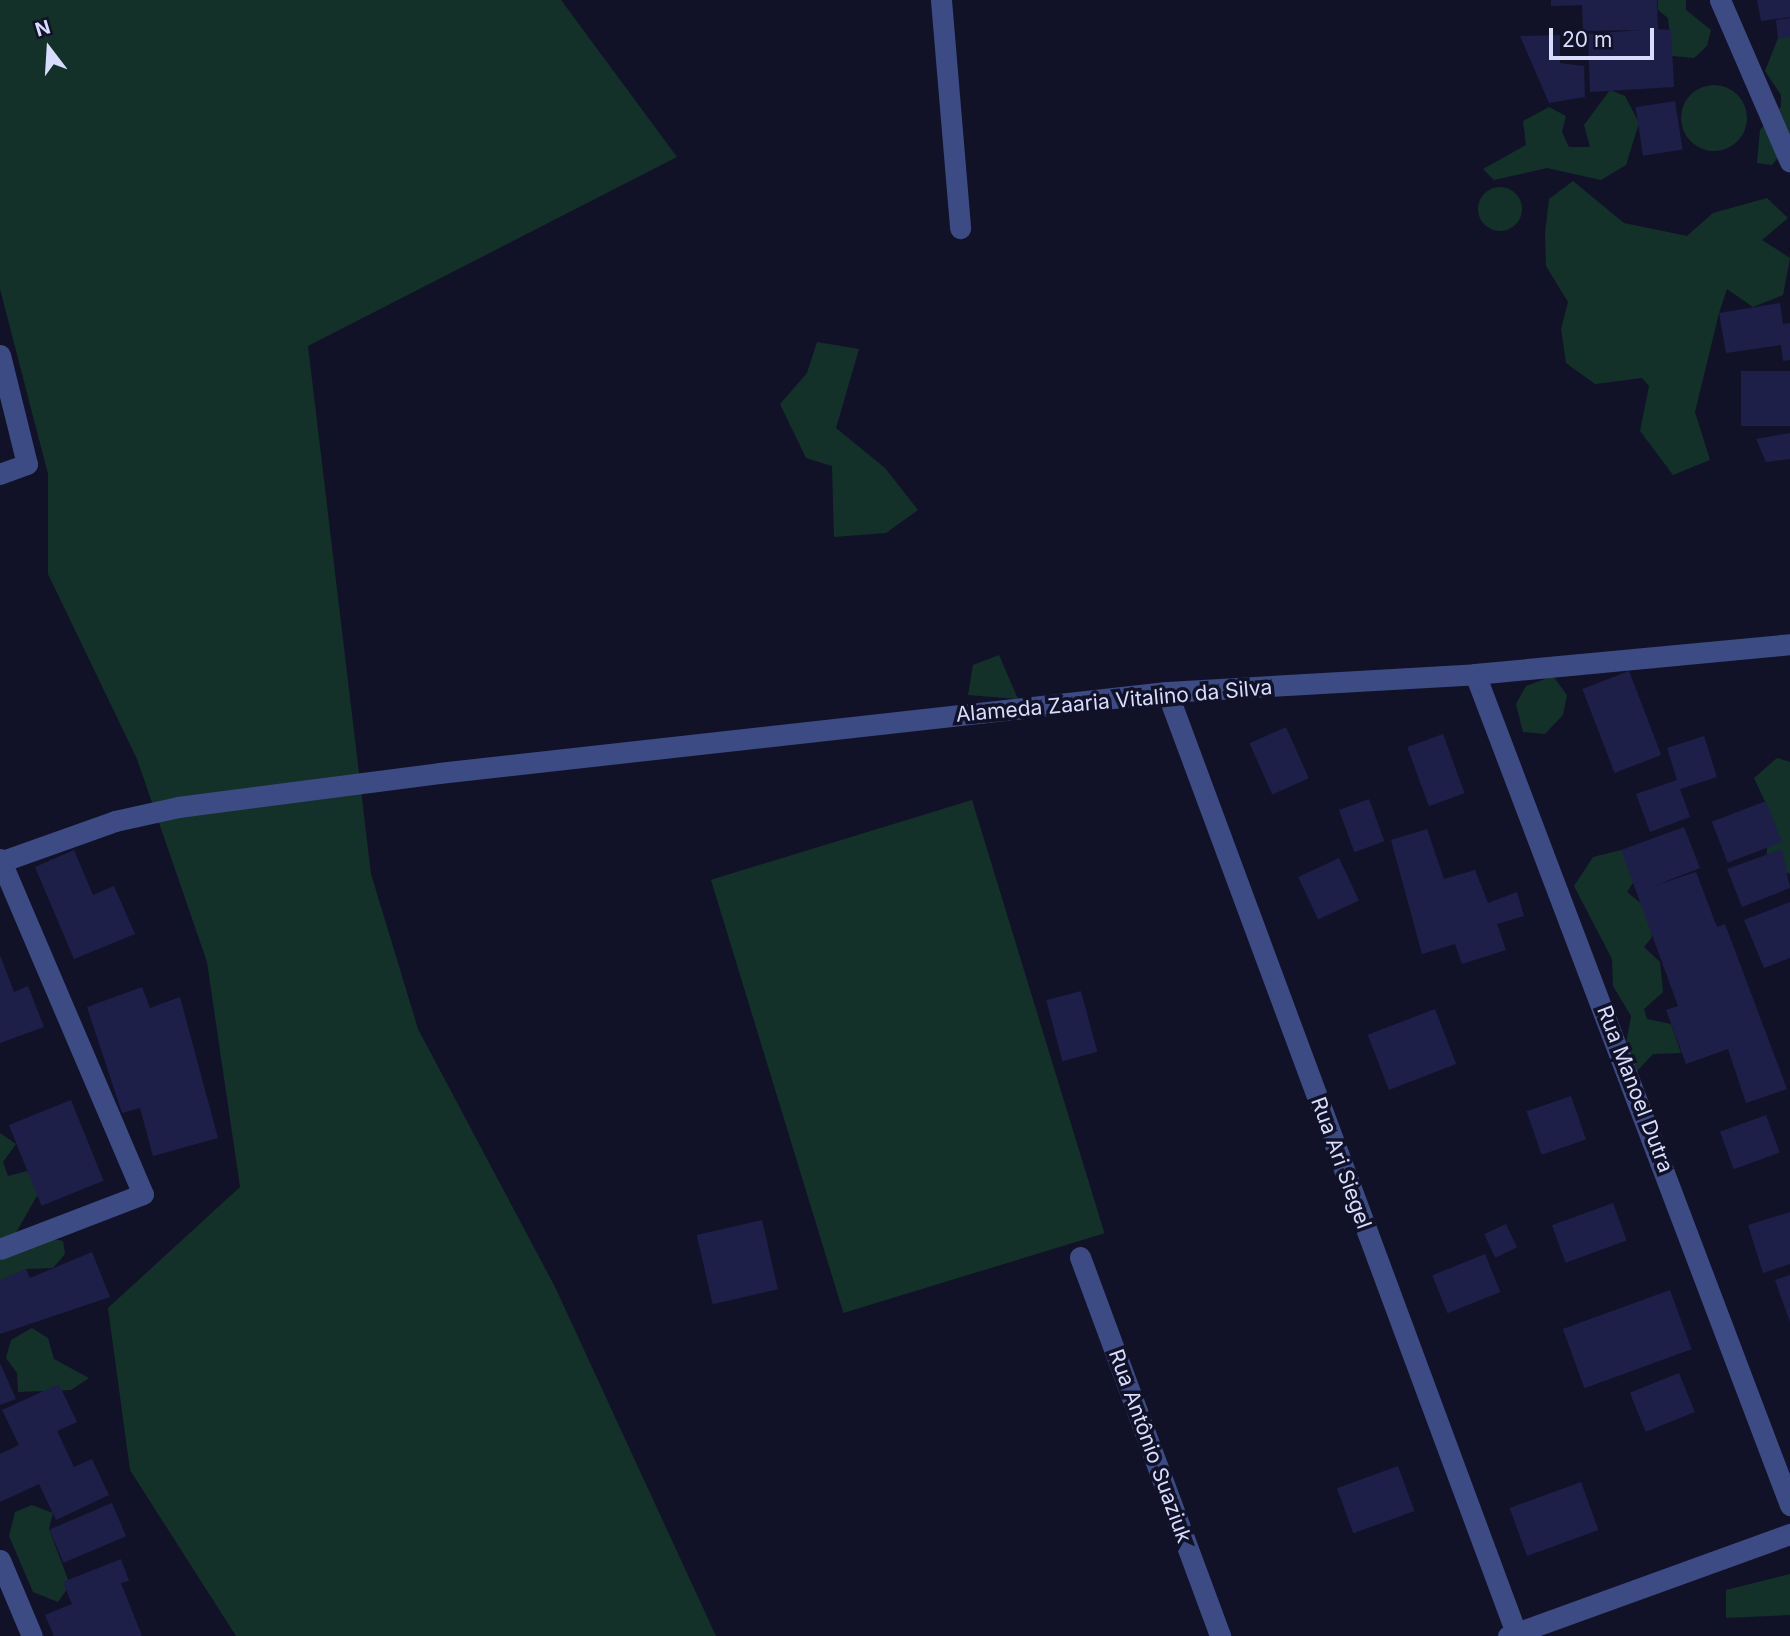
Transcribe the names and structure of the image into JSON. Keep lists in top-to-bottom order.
{
  "streets": {
    "street": [
      "Alameda Zaaria Vitalino da Silva",
      "Rua Manoel Dutra",
      "Rua Ari Siegel",
      "Rua Antônio Suaziuk"
    ]
  },
  "crossings": [
    ["Alameda Zaaria Vitalino da Silva", "Rua Manoel Dutra"],
    ["Alameda Zaaria Vitalino da Silva", "Rua Ari Siegel"]
  ],
  "scale_bar": "20 m",
  "north": "top"
}
